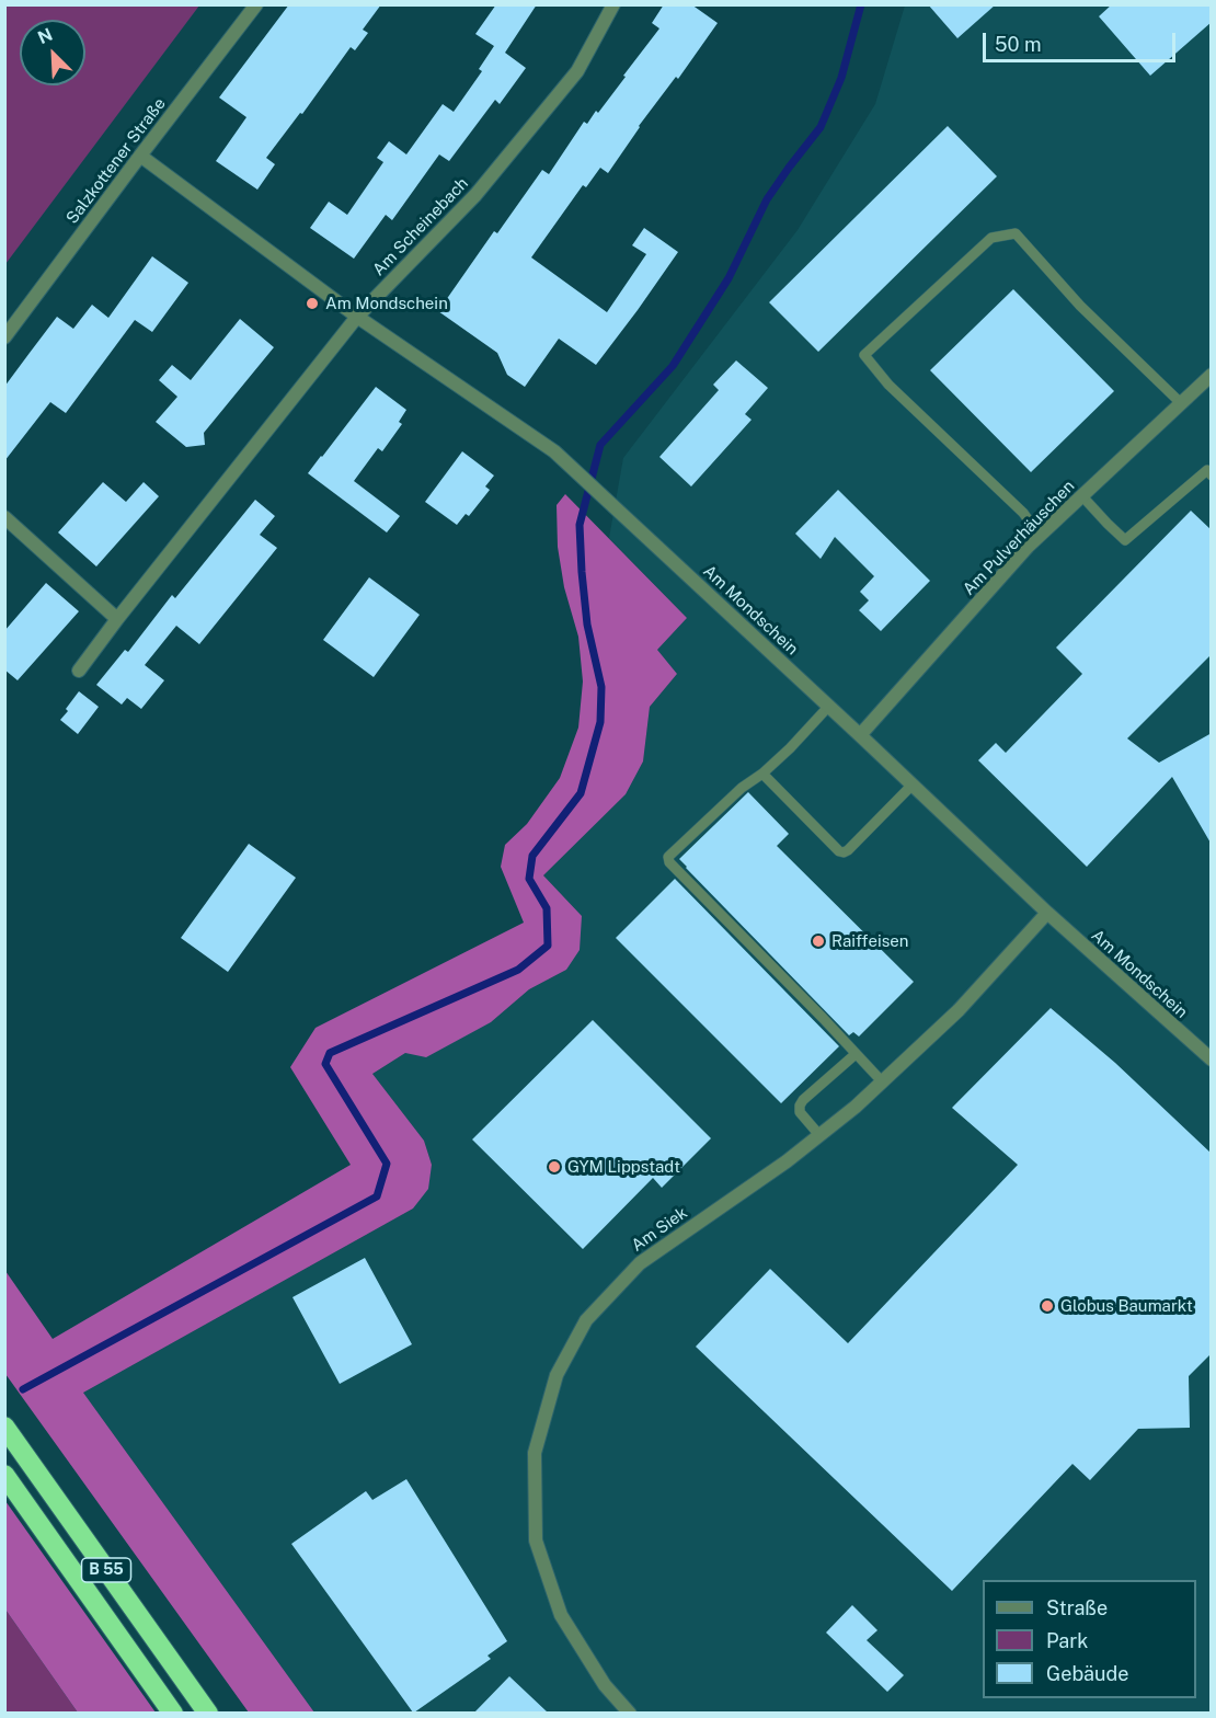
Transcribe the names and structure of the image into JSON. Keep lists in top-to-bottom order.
{
  "streets": {
    "highway": ["B 55"],
    "street": [
      "Salzkottener Straße",
      "Am Scheinebach",
      "Am Pulverhäuschen",
      "Am Mondschein",
      "Am Siek"
    ]
  },
  "crossings": [
    ["Salzkottener Straße", "Am Mondschein"],
    ["Am Scheinebach", "Am Mondschein"],
    ["Am Pulverhäuschen", "Am Mondschein"],
    ["Am Mondschein", "Am Siek"]
  ],
  "places": [
    "Am Mondschein",
    "Raiffeisen",
    "GYM Lippstadt",
    "Globus Baumarkt"
  ],
  "legend": ["Straße", "Park", "Gebäude"],
  "scale_bar": "50 m",
  "north": "top left"
}
